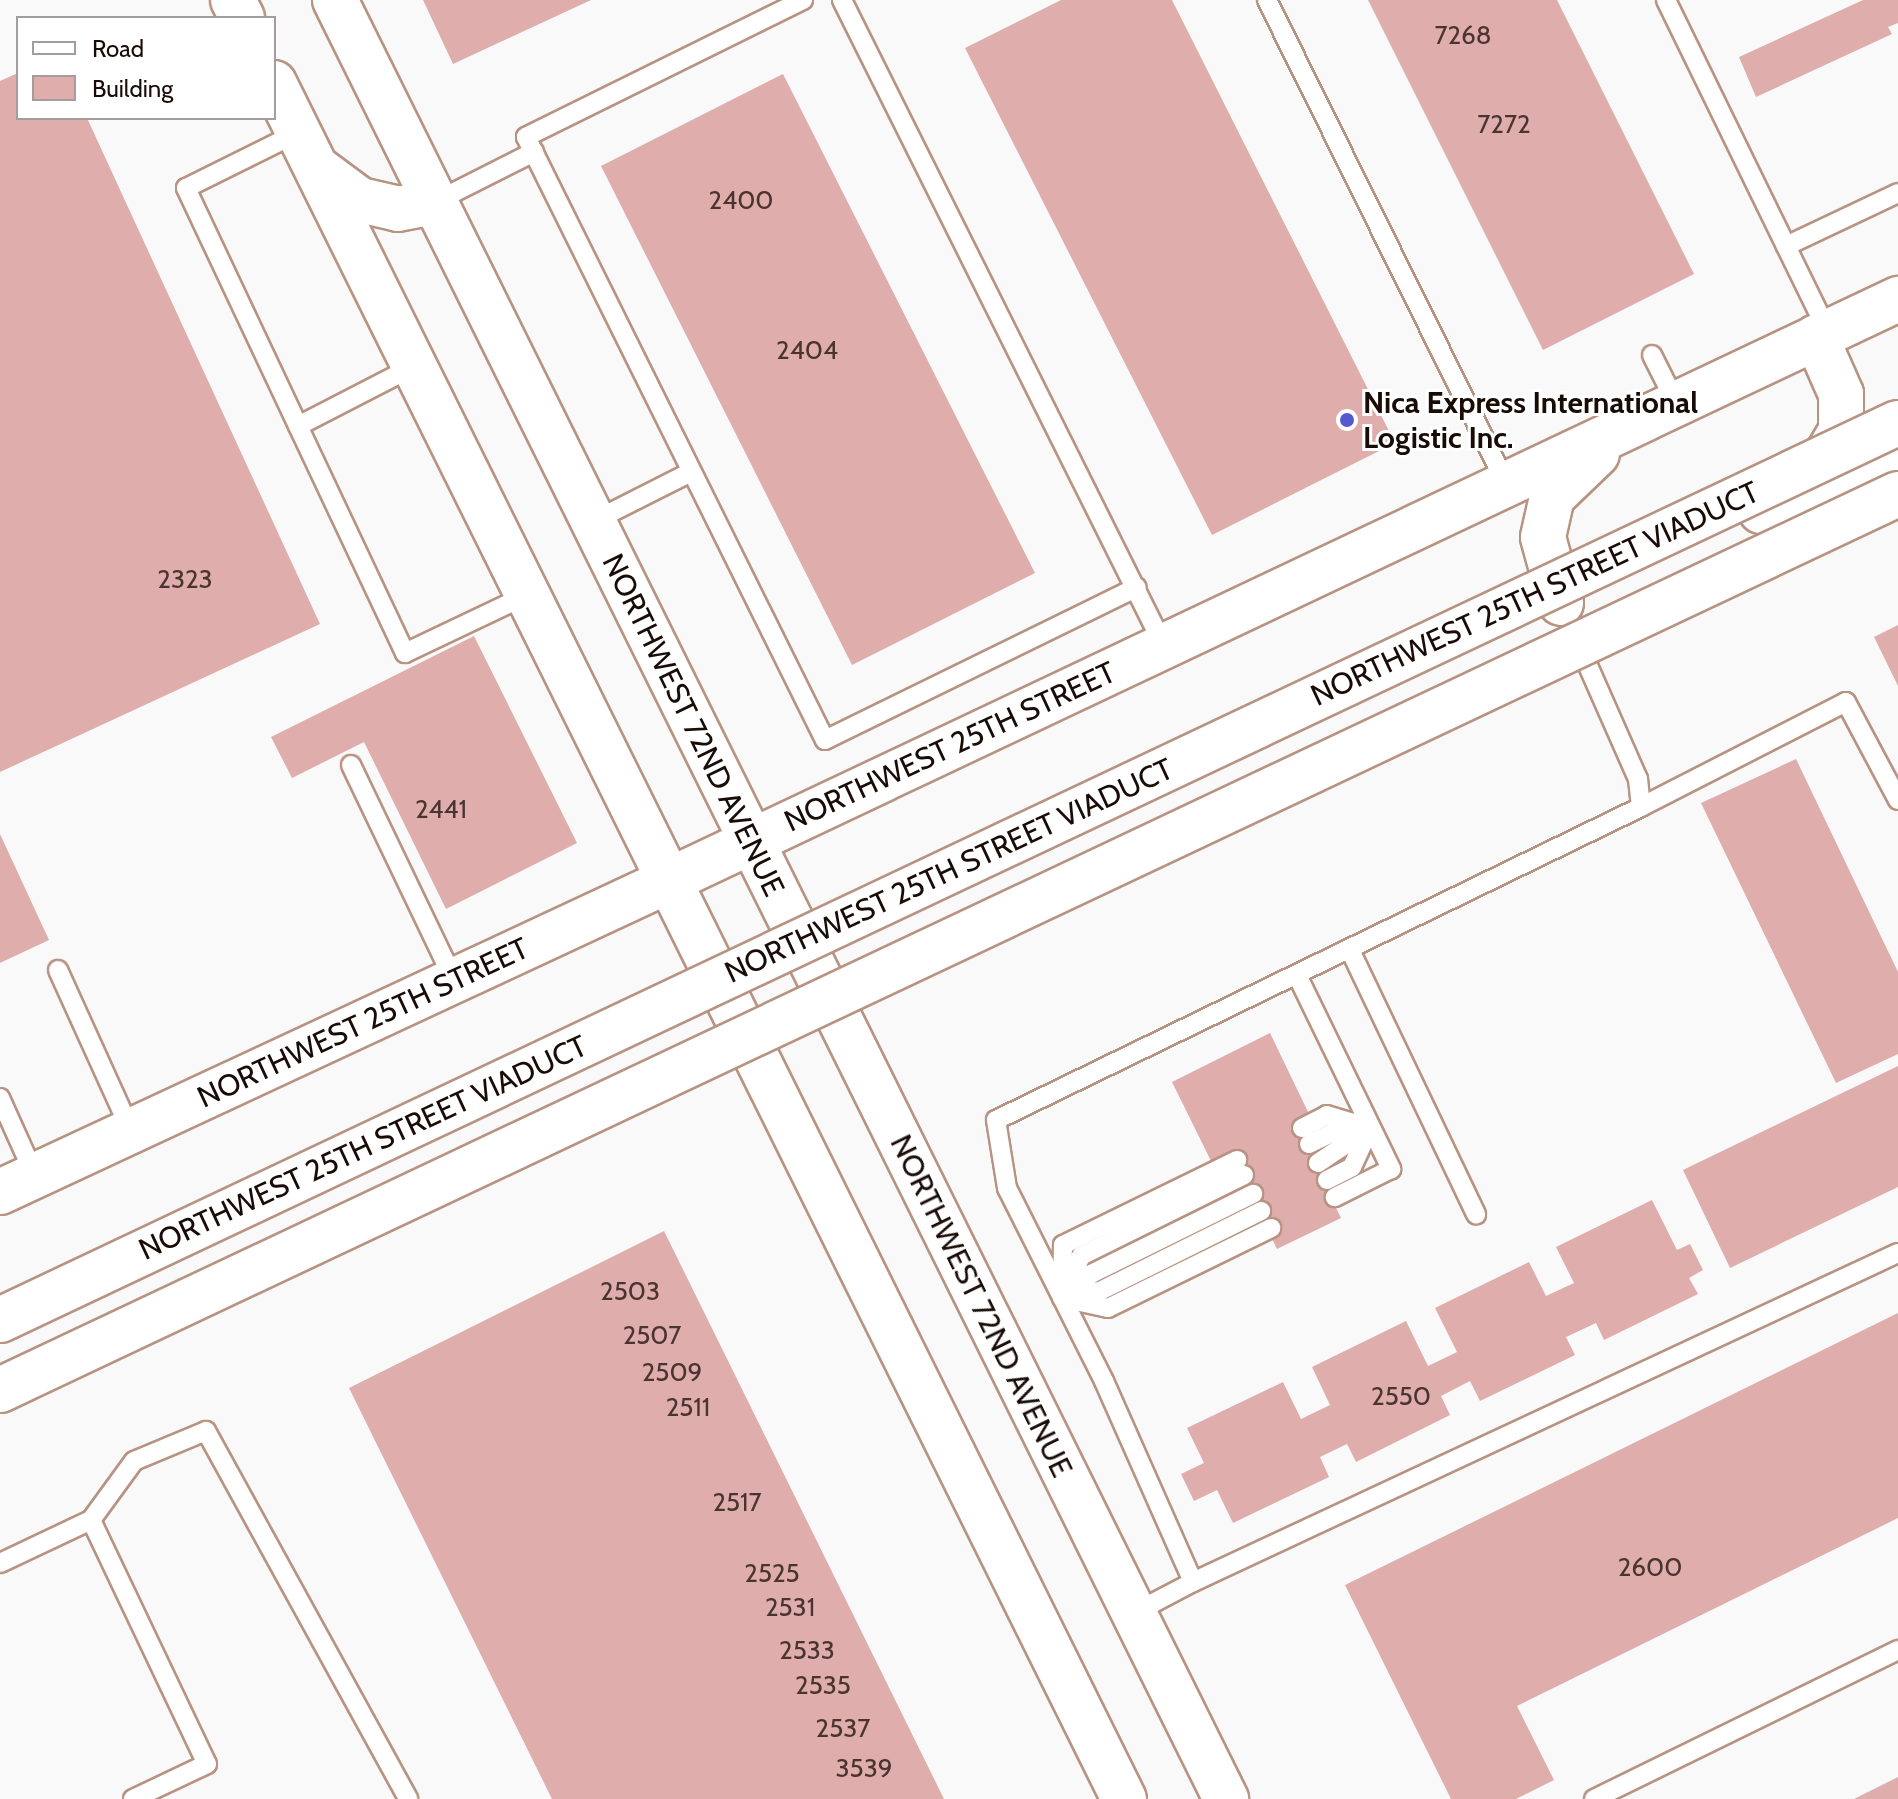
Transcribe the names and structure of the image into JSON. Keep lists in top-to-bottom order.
{
  "streets": {
    "main road": ["NORTHWEST 25TH STREET VIADUCT", "NORTHWEST 72ND AVENUE", "NORTHWEST 25TH STREET"]
  },
  "crossings": [
    ["NORTHWEST 72ND AVENUE", "NORTHWEST 25TH STREET"]
  ],
  "places": ["Nica Express International Logistic Inc."],
  "house_numbers": [
    "7268",
    "7272",
    "2400",
    "2404",
    "2323",
    "2441",
    "2503",
    "2507",
    "2509",
    "2550",
    "2511",
    "2517",
    "2600",
    "2525",
    "2531",
    "2533",
    "2535",
    "2537",
    "3539"
  ],
  "legend": ["Road", "Building"]
}
